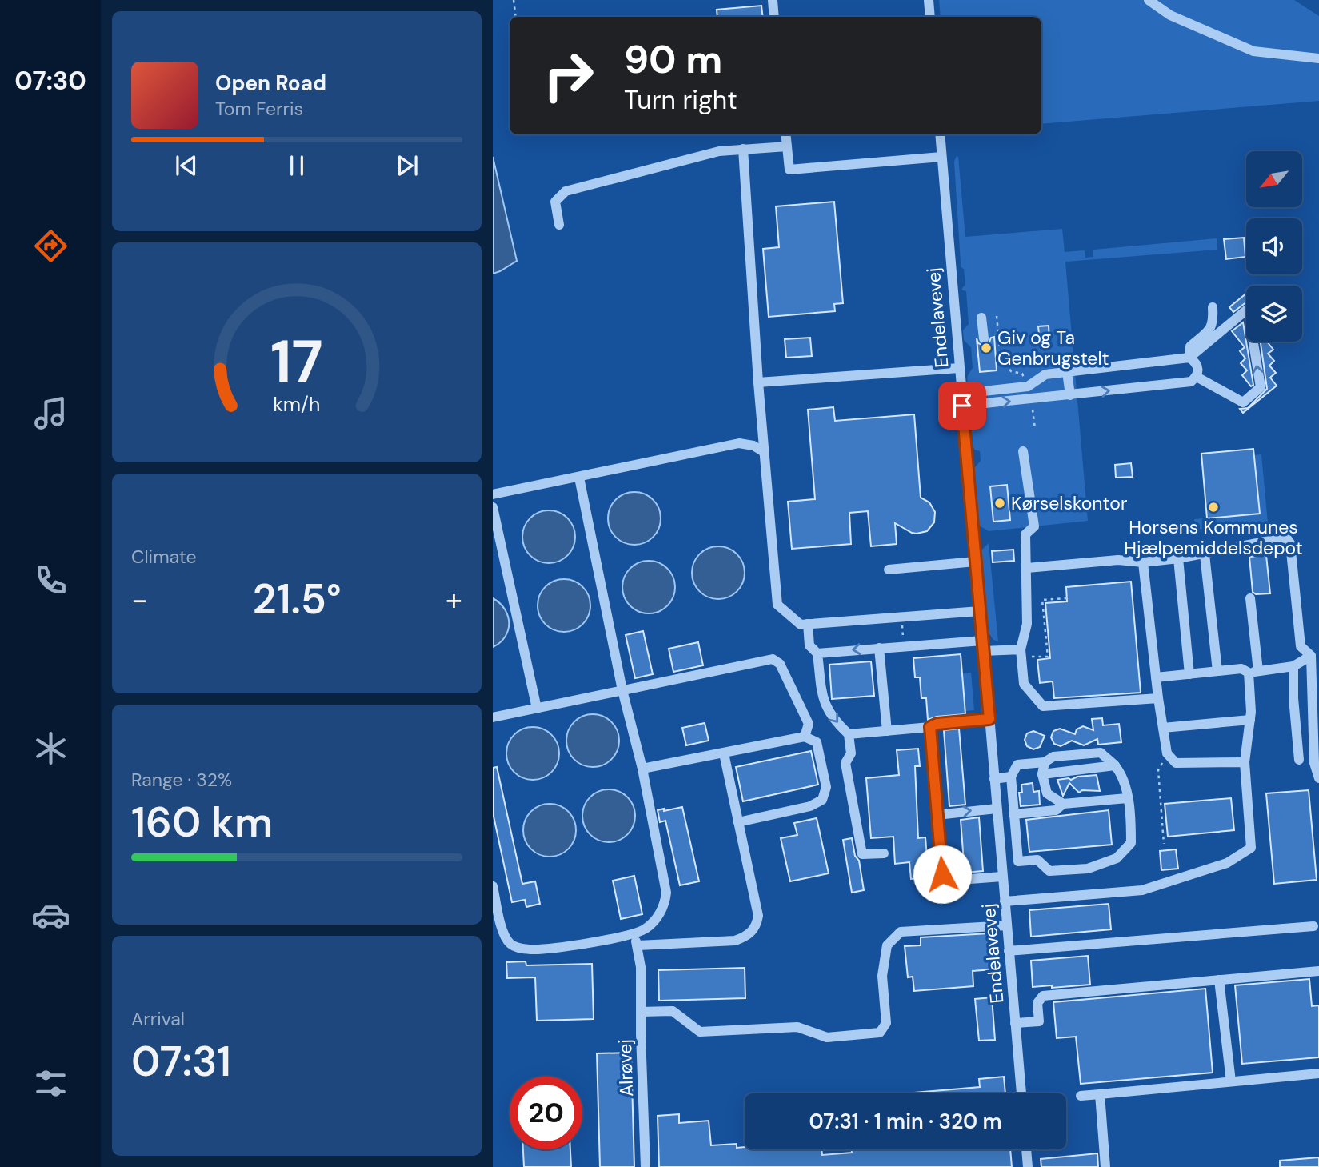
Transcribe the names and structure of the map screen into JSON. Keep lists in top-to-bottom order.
{
  "streets": {
    "street": ["Endelavevej", "Alrøvej"]
  },
  "places": ["Giv og Ta Genbrugstelt", "Kørselskontor", "Horsens Kommunes Hjælpemiddelsdepot"],
  "north": "bottom left",
  "page": {
    "tabs": "07:30",
    "turn": ["90 m", "Turn right"],
    "song": ["Open Road", "Tom Ferris"],
    "tile": [
      "Climate",
      ["Range · 32%", "160 km"],
      ["Arrival", "07:31"]
    ],
    "heat": ["−", "21.5°", "+"],
    "limit": "20",
    "trip": "07:31 · 1 min · 320 m",
    "gauge": ["17", "km/h"]
  }
}
